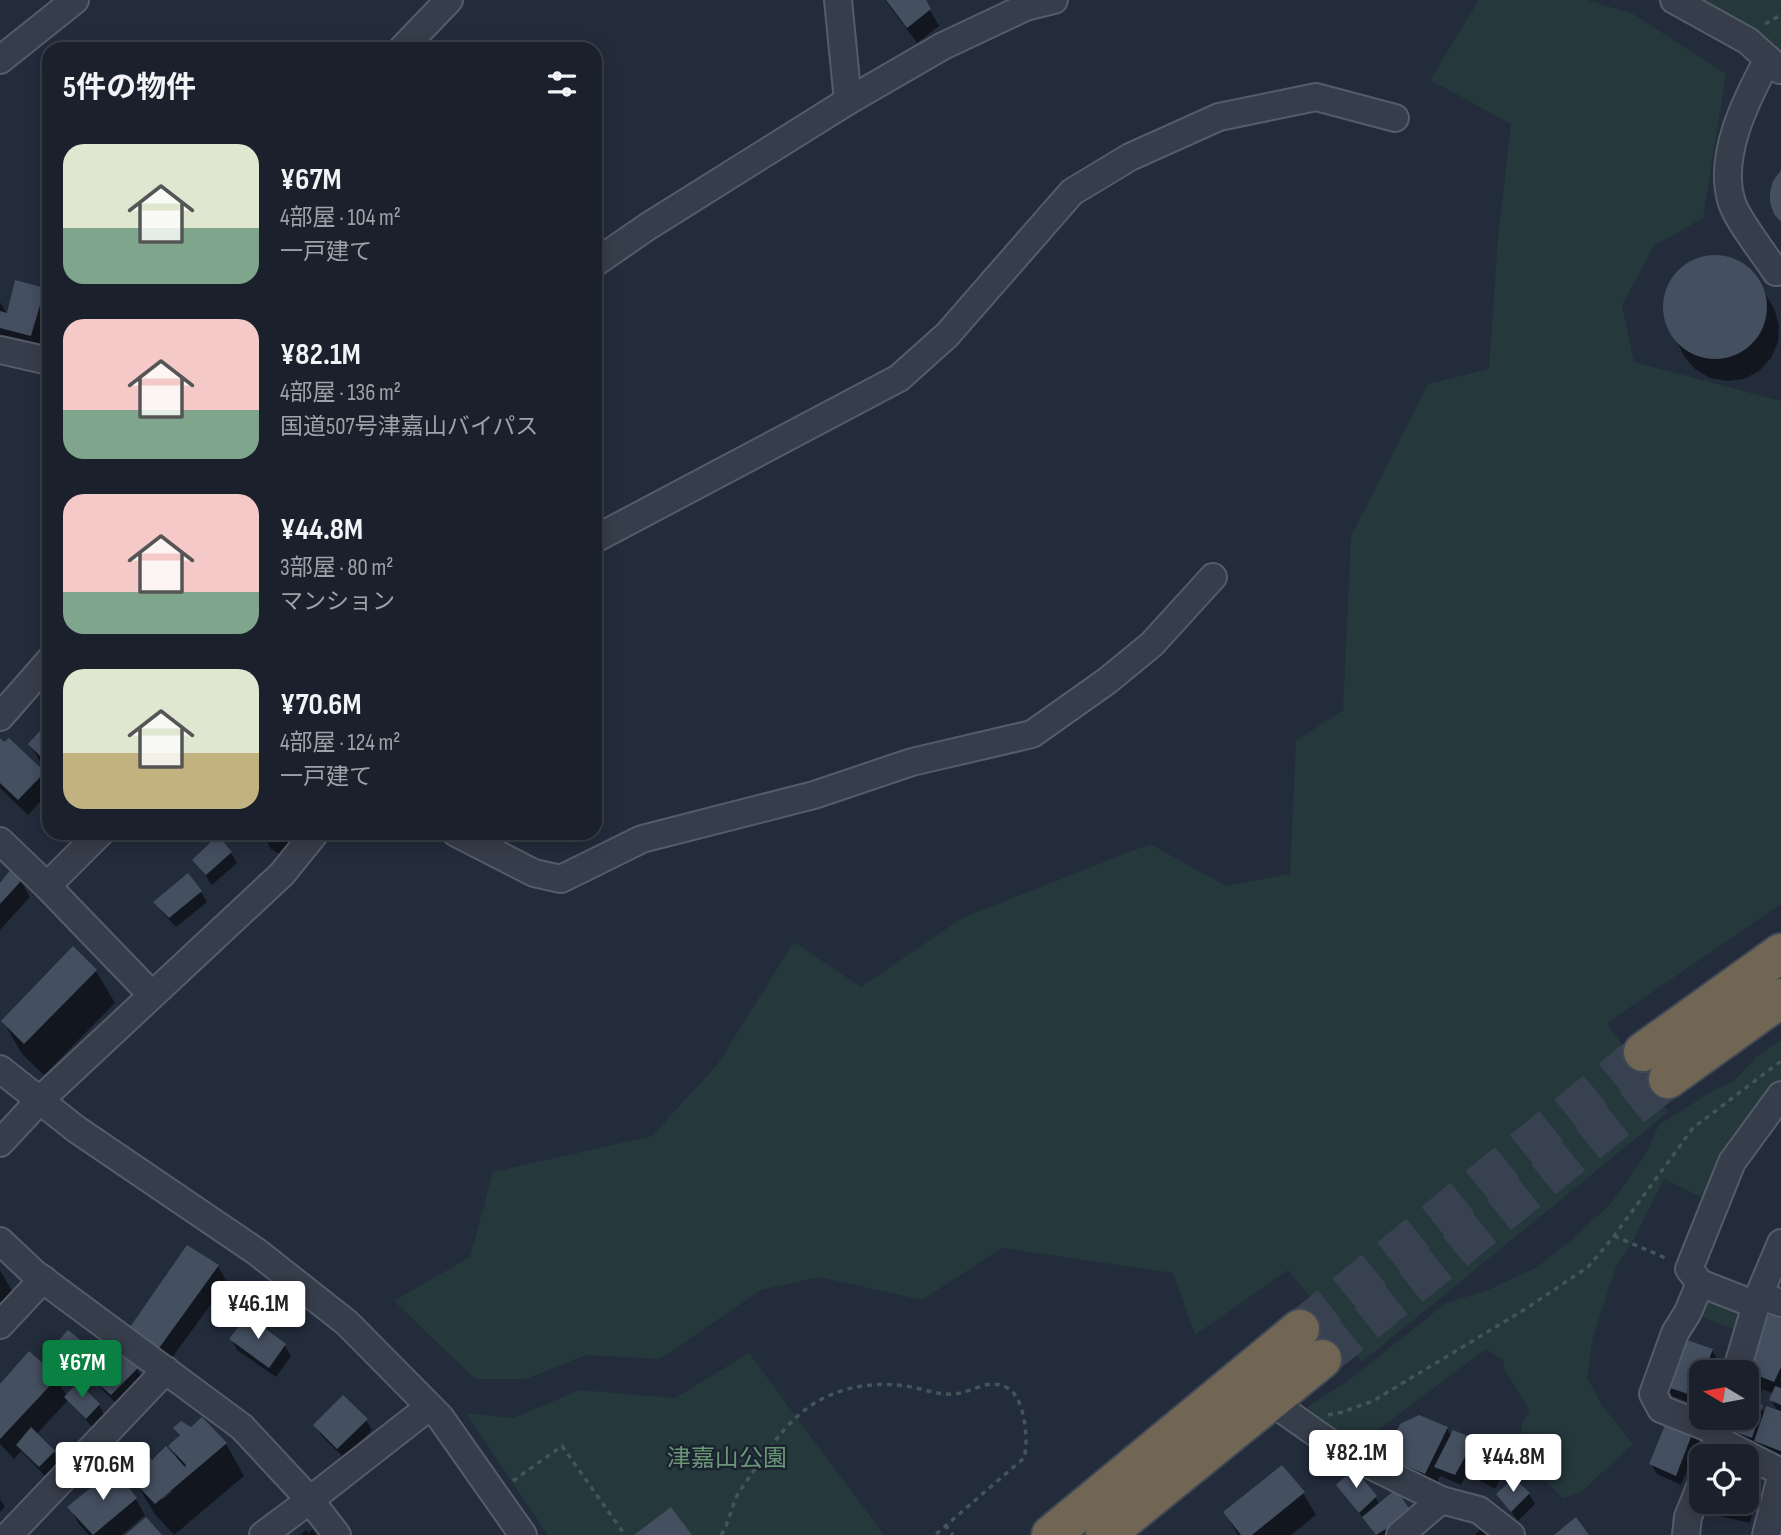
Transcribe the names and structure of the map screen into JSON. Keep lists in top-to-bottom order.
{
  "parks": ["津嘉山公園"],
  "north": "left",
  "page": {
    "heading": "5件の物件",
    "list": [
      {
        "name": "¥67M",
        "note": "4部屋 · 104 m² · 一戸建て"
      },
      {
        "name": "¥82.1M",
        "note": "4部屋 · 136 m² · 国道507号津嘉山バイパス"
      },
      {
        "name": "¥44.8M",
        "note": "3部屋 · 80 m² · マンション"
      },
      {
        "name": "¥70.6M",
        "note": "4部屋 · 124 m² · 一戸建て"
      }
    ],
    "price": [
      "¥46.1M",
      "¥67M",
      "¥82.1M",
      "¥44.8M",
      "¥70.6M"
    ]
  }
}
